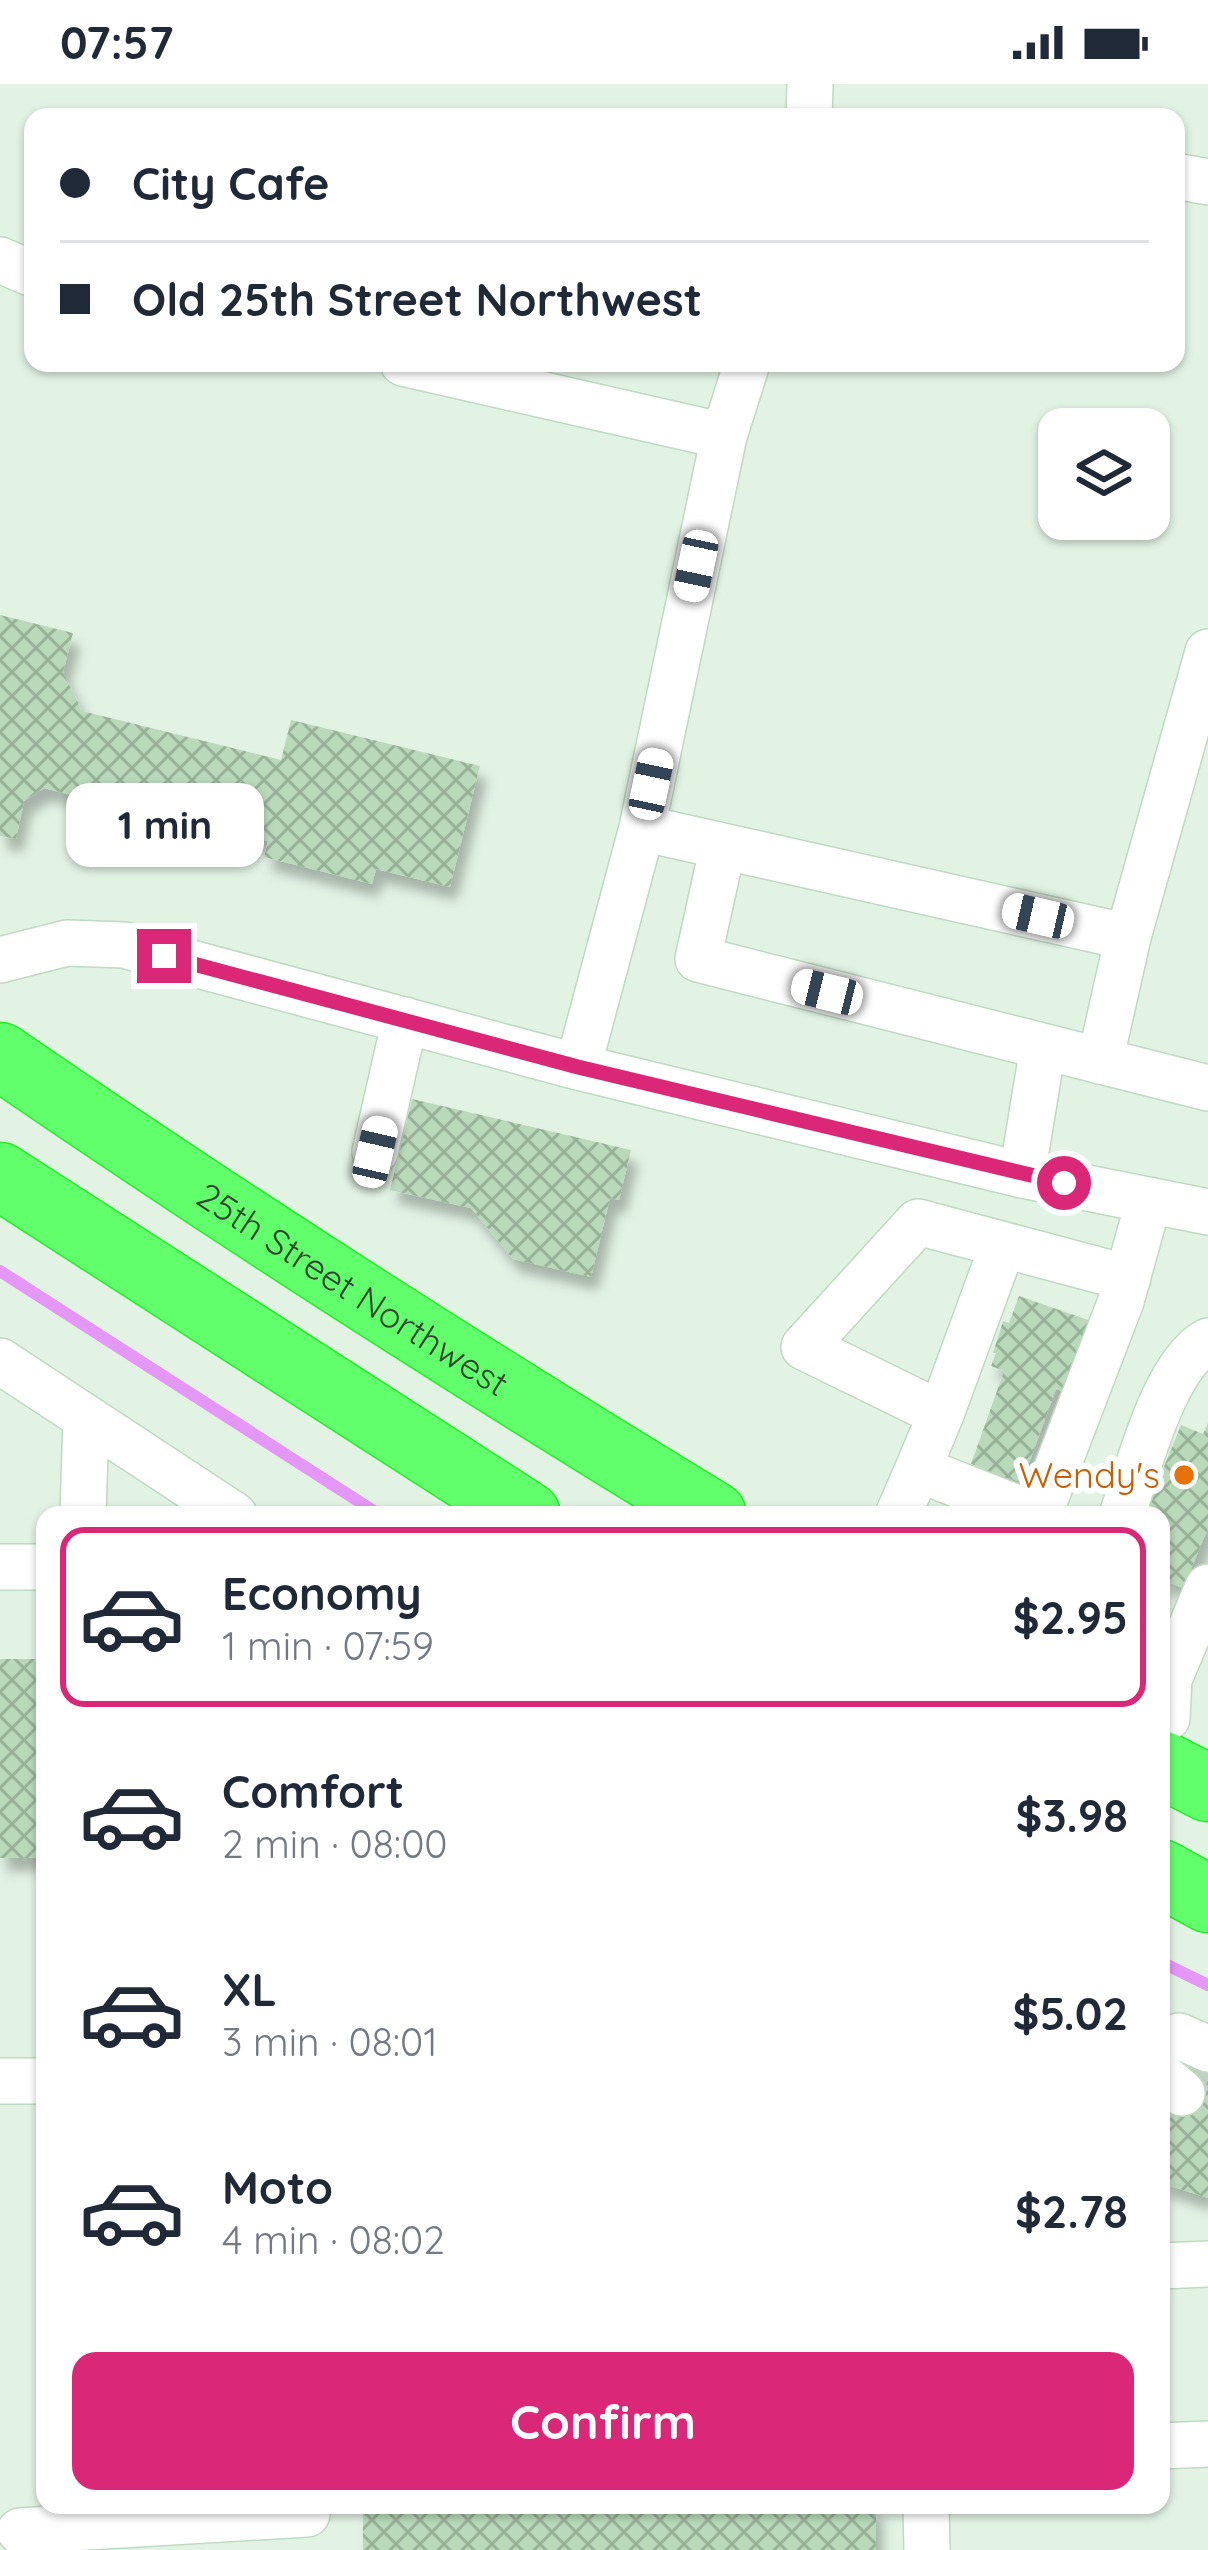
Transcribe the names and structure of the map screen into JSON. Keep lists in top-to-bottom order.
{
  "streets": {
    "highway": ["25th Street Northwest"]
  },
  "places": ["Wendy's"],
  "page": {
    "status": "07:57",
    "banner": ["City Cafe", "Old 25th Street Northwest"],
    "bubble": "1 min",
    "list": [
      {
        "name": "Economy",
        "note": "1 min · 07:59",
        "value": "$2.95"
      },
      {
        "name": "Comfort",
        "note": "2 min · 08:00",
        "value": "$3.98"
      },
      {
        "name": "XL",
        "note": "3 min · 08:01",
        "value": "$5.02"
      },
      {
        "name": "Moto",
        "note": "4 min · 08:02",
        "value": "$2.78"
      }
    ],
    "buttons": "Confirm"
  }
}
